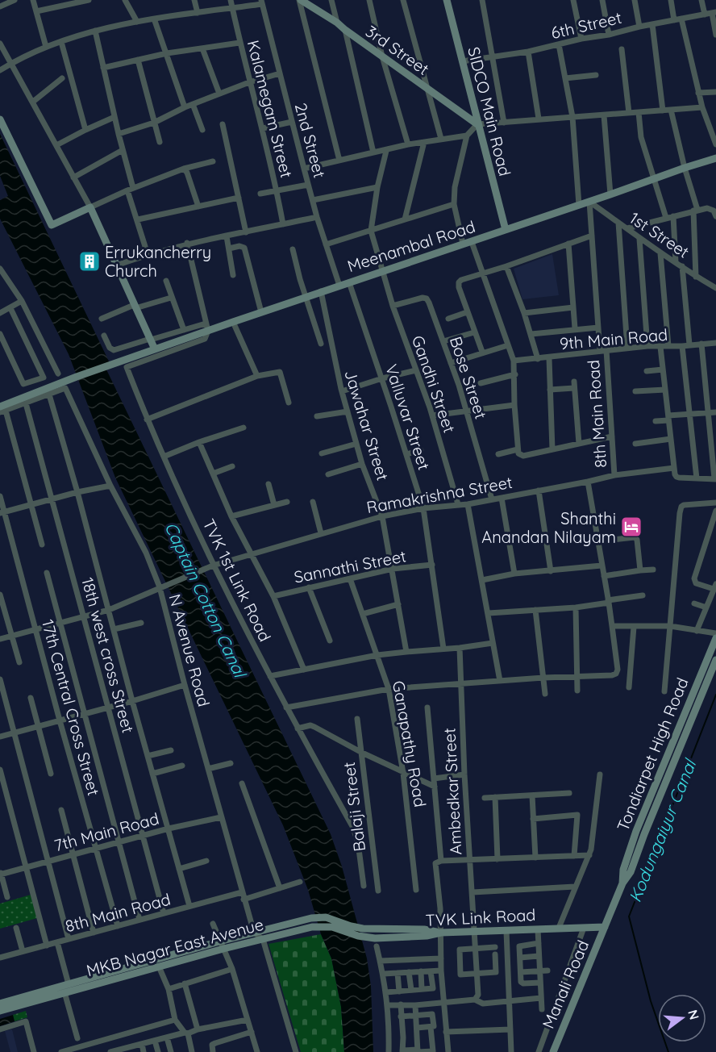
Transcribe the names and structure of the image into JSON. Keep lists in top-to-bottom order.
{
  "streets": {
    "main road": [
      "3rd Street",
      "SIDCO Main Road",
      "Meenambal Road",
      "Tondiarpet High Road",
      "TVK Link Road",
      "MKB Nagar East Avenue",
      "Manali Road"
    ],
    "street": [
      "6th Street",
      "Kalamegam Street",
      "2nd Street",
      "1st Street",
      "9th Main Road",
      "Bose Street",
      "Gandhi Street",
      "8th Main Road",
      "Valluvar Street",
      "Jawahar Street",
      "Ramakrishna Street",
      "Sannathi Street",
      "TVK 1st Link Road",
      "N Avenue Road",
      "18th west cross Street",
      "17th Central Cross Street",
      "Ganapathy Road",
      "Ambedkar Street",
      "Balaji Street",
      "7th Main Road"
    ]
  },
  "crossings": [
    ["6th Street", "SIDCO Main Road"],
    ["3rd Street", "SIDCO Main Road"],
    ["SIDCO Main Road", "Meenambal Road"],
    ["2nd Street", "Meenambal Road"],
    ["1st Street", "Meenambal Road"],
    ["1st Street", "8th Main Road"],
    ["Meenambal Road", "Gandhi Street"],
    ["Meenambal Road", "8th Main Road"],
    ["Meenambal Road", "Valluvar Street"],
    ["Meenambal Road", "Jawahar Street"],
    ["Meenambal Road", "TVK 1st Link Road"],
    ["9th Main Road", "8th Main Road"],
    ["Bose Street", "Gandhi Street"],
    ["Bose Street", "Ramakrishna Street"],
    ["Gandhi Street", "Ramakrishna Street"],
    ["8th Main Road", "Ramakrishna Street"],
    ["8th Main Road", "N Avenue Road"],
    ["8th Main Road", "18th west cross Street"],
    ["8th Main Road", "17th Central Cross Street"],
    ["Valluvar Street", "Ramakrishna Street"],
    ["Valluvar Street", "Sannathi Street"],
    ["Jawahar Street", "Ramakrishna Street"],
    ["Jawahar Street", "Sannathi Street"],
    ["Ramakrishna Street", "TVK 1st Link Road"],
    ["Ramakrishna Street", "N Avenue Road"],
    ["Ramakrishna Street", "18th west cross Street"],
    ["Ramakrishna Street", "17th Central Cross Street"],
    ["Sannathi Street", "Ganapathy Road"],
    ["N Avenue Road", "7th Main Road"],
    ["18th west cross Street", "7th Main Road"],
    ["17th Central Cross Street", "7th Main Road"],
    ["Tondiarpet High Road", "TVK Link Road"],
    ["Tondiarpet High Road", "Manali Road"],
    ["Ambedkar Street", "TVK Link Road"],
    ["TVK Link Road", "MKB Nagar East Avenue"],
    ["TVK Link Road", "Manali Road"]
  ],
  "water": ["Captain Cotton Canal", "Kodungaiyur Canal"],
  "places": {
    "building": ["Errukancherry Church"],
    "hotel": ["Shanthi Anandan Nilayam"]
  },
  "north": "right"
}
